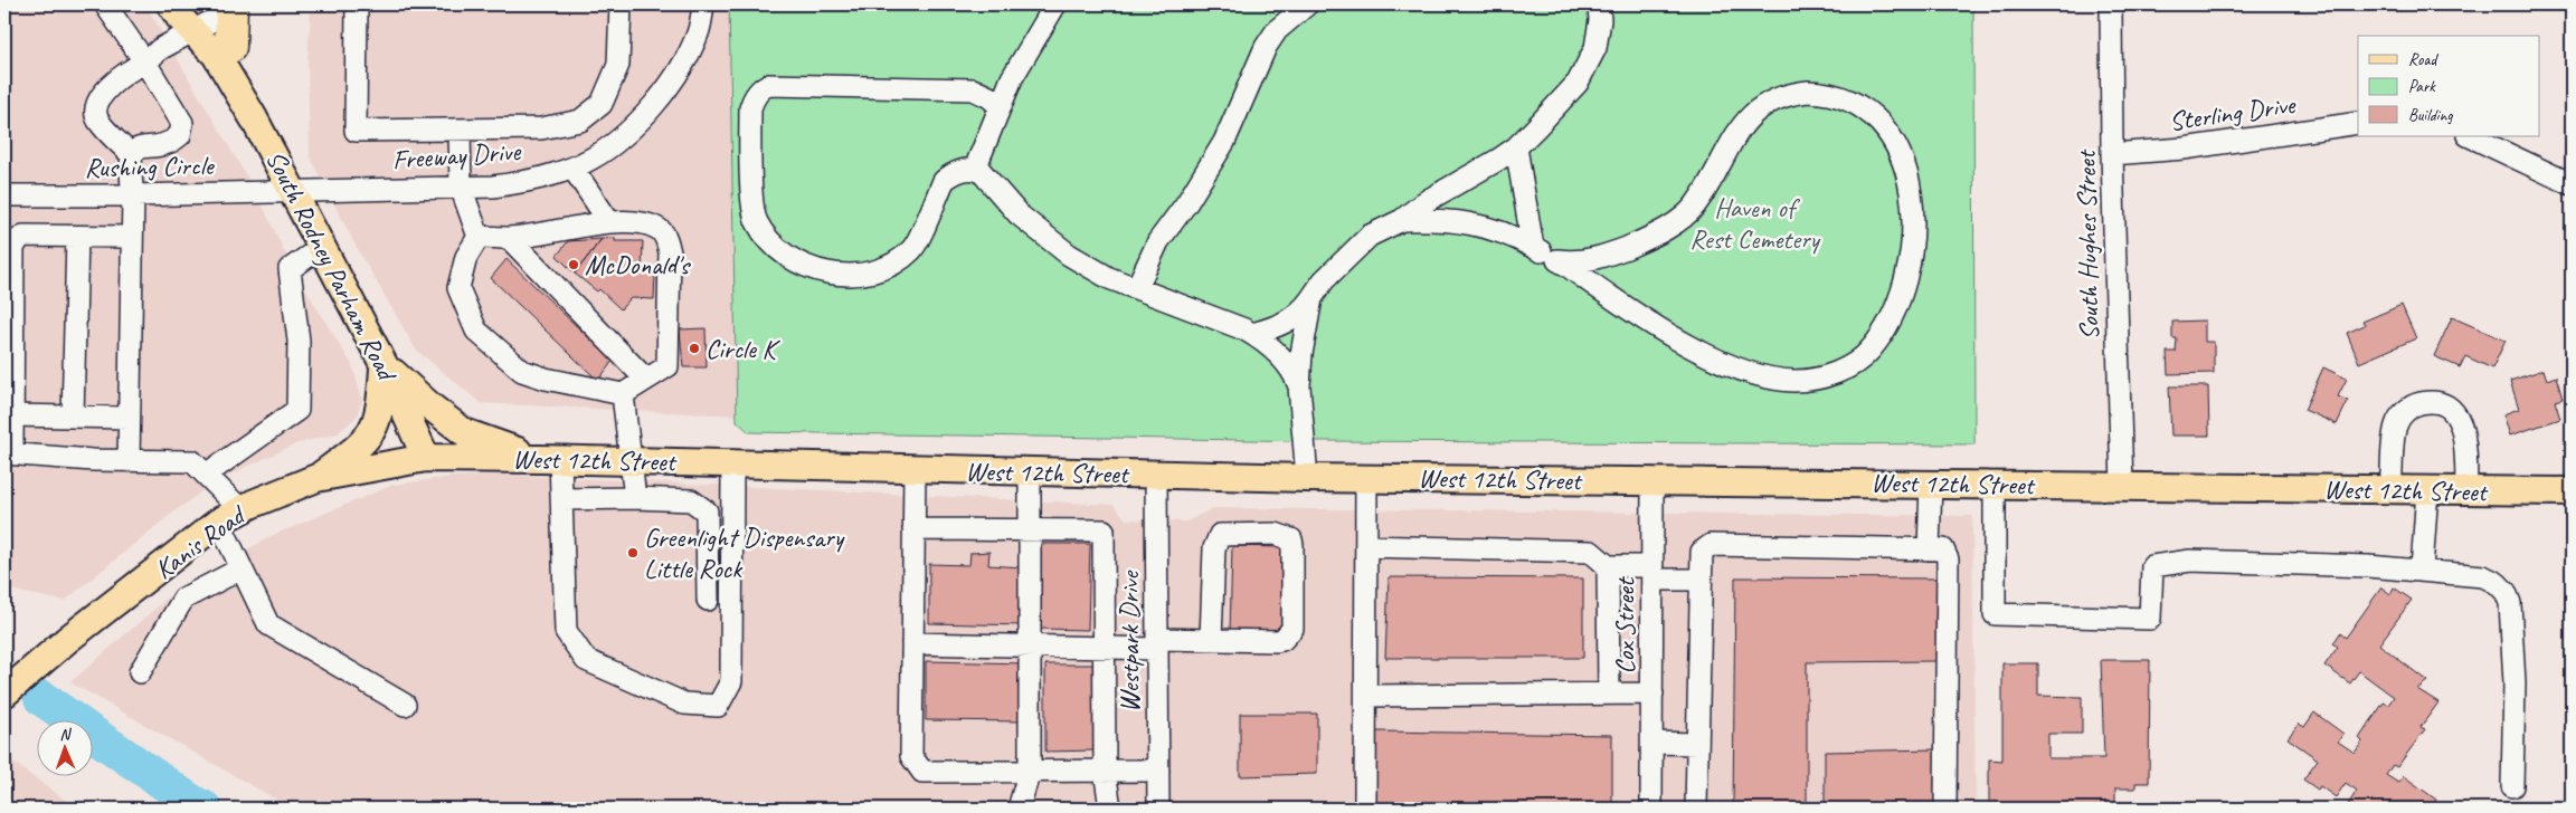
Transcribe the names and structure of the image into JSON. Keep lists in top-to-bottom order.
{
  "streets": {
    "main road": ["South Rodney Parham Road", "West 12th Street", "Kanis Road"],
    "street": [
      "Sterling Drive",
      "Freeway Drive",
      "Rushing Circle",
      "South Hughes Street",
      "Cox Street",
      "Westpark Drive"
    ]
  },
  "crossings": [
    ["Sterling Drive", "South Hughes Street"],
    ["Freeway Drive", "Rushing Circle"],
    ["Freeway Drive", "South Rodney Parham Road"],
    ["Rushing Circle", "South Rodney Parham Road"],
    ["South Hughes Street", "West 12th Street"],
    ["South Rodney Parham Road", "West 12th Street"],
    ["South Rodney Parham Road", "Kanis Road"],
    ["West 12th Street", "Kanis Road"],
    ["West 12th Street", "Cox Street"],
    ["West 12th Street", "Westpark Drive"]
  ],
  "parks": ["Haven of Rest Cemetery"],
  "places": ["McDonald's", "Circle K", "Greenlight Dispensary Little Rock"],
  "legend": ["Road", "Park", "Building"],
  "north": "top"
}
